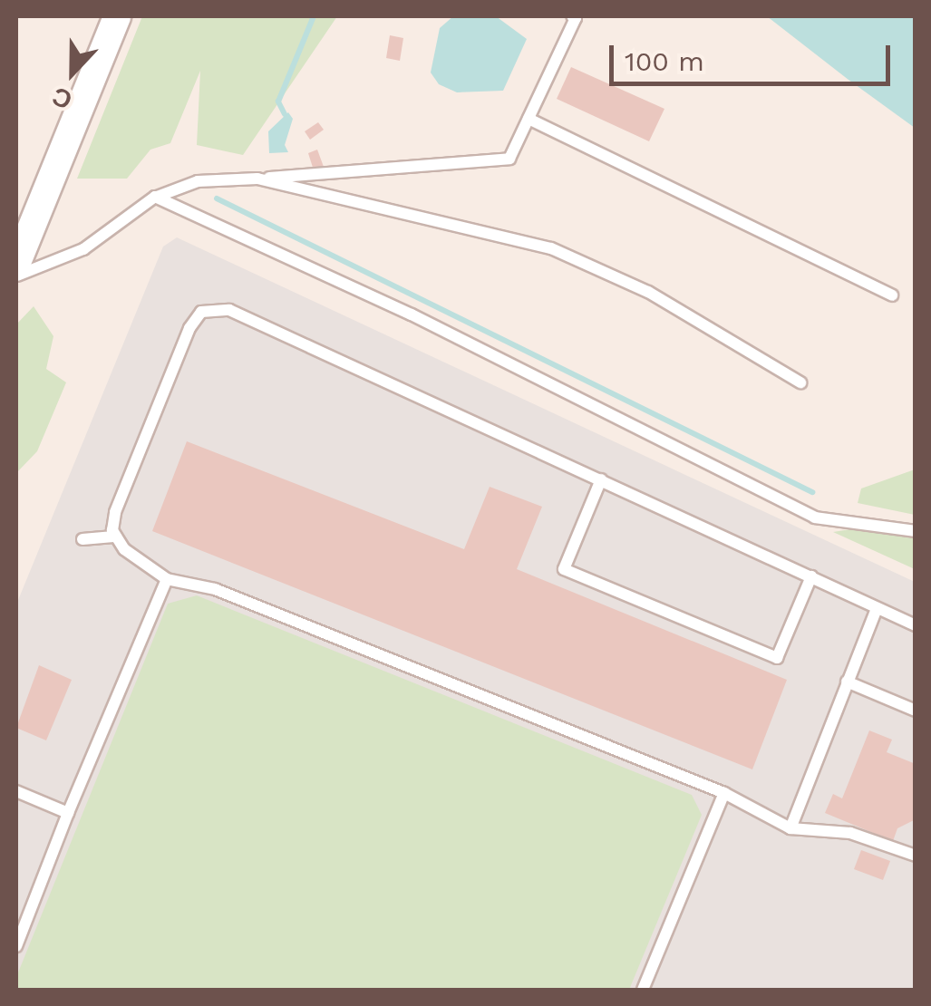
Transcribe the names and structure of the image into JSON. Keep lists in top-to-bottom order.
{
  "scale_bar": "100 m",
  "north": "bottom"
}
